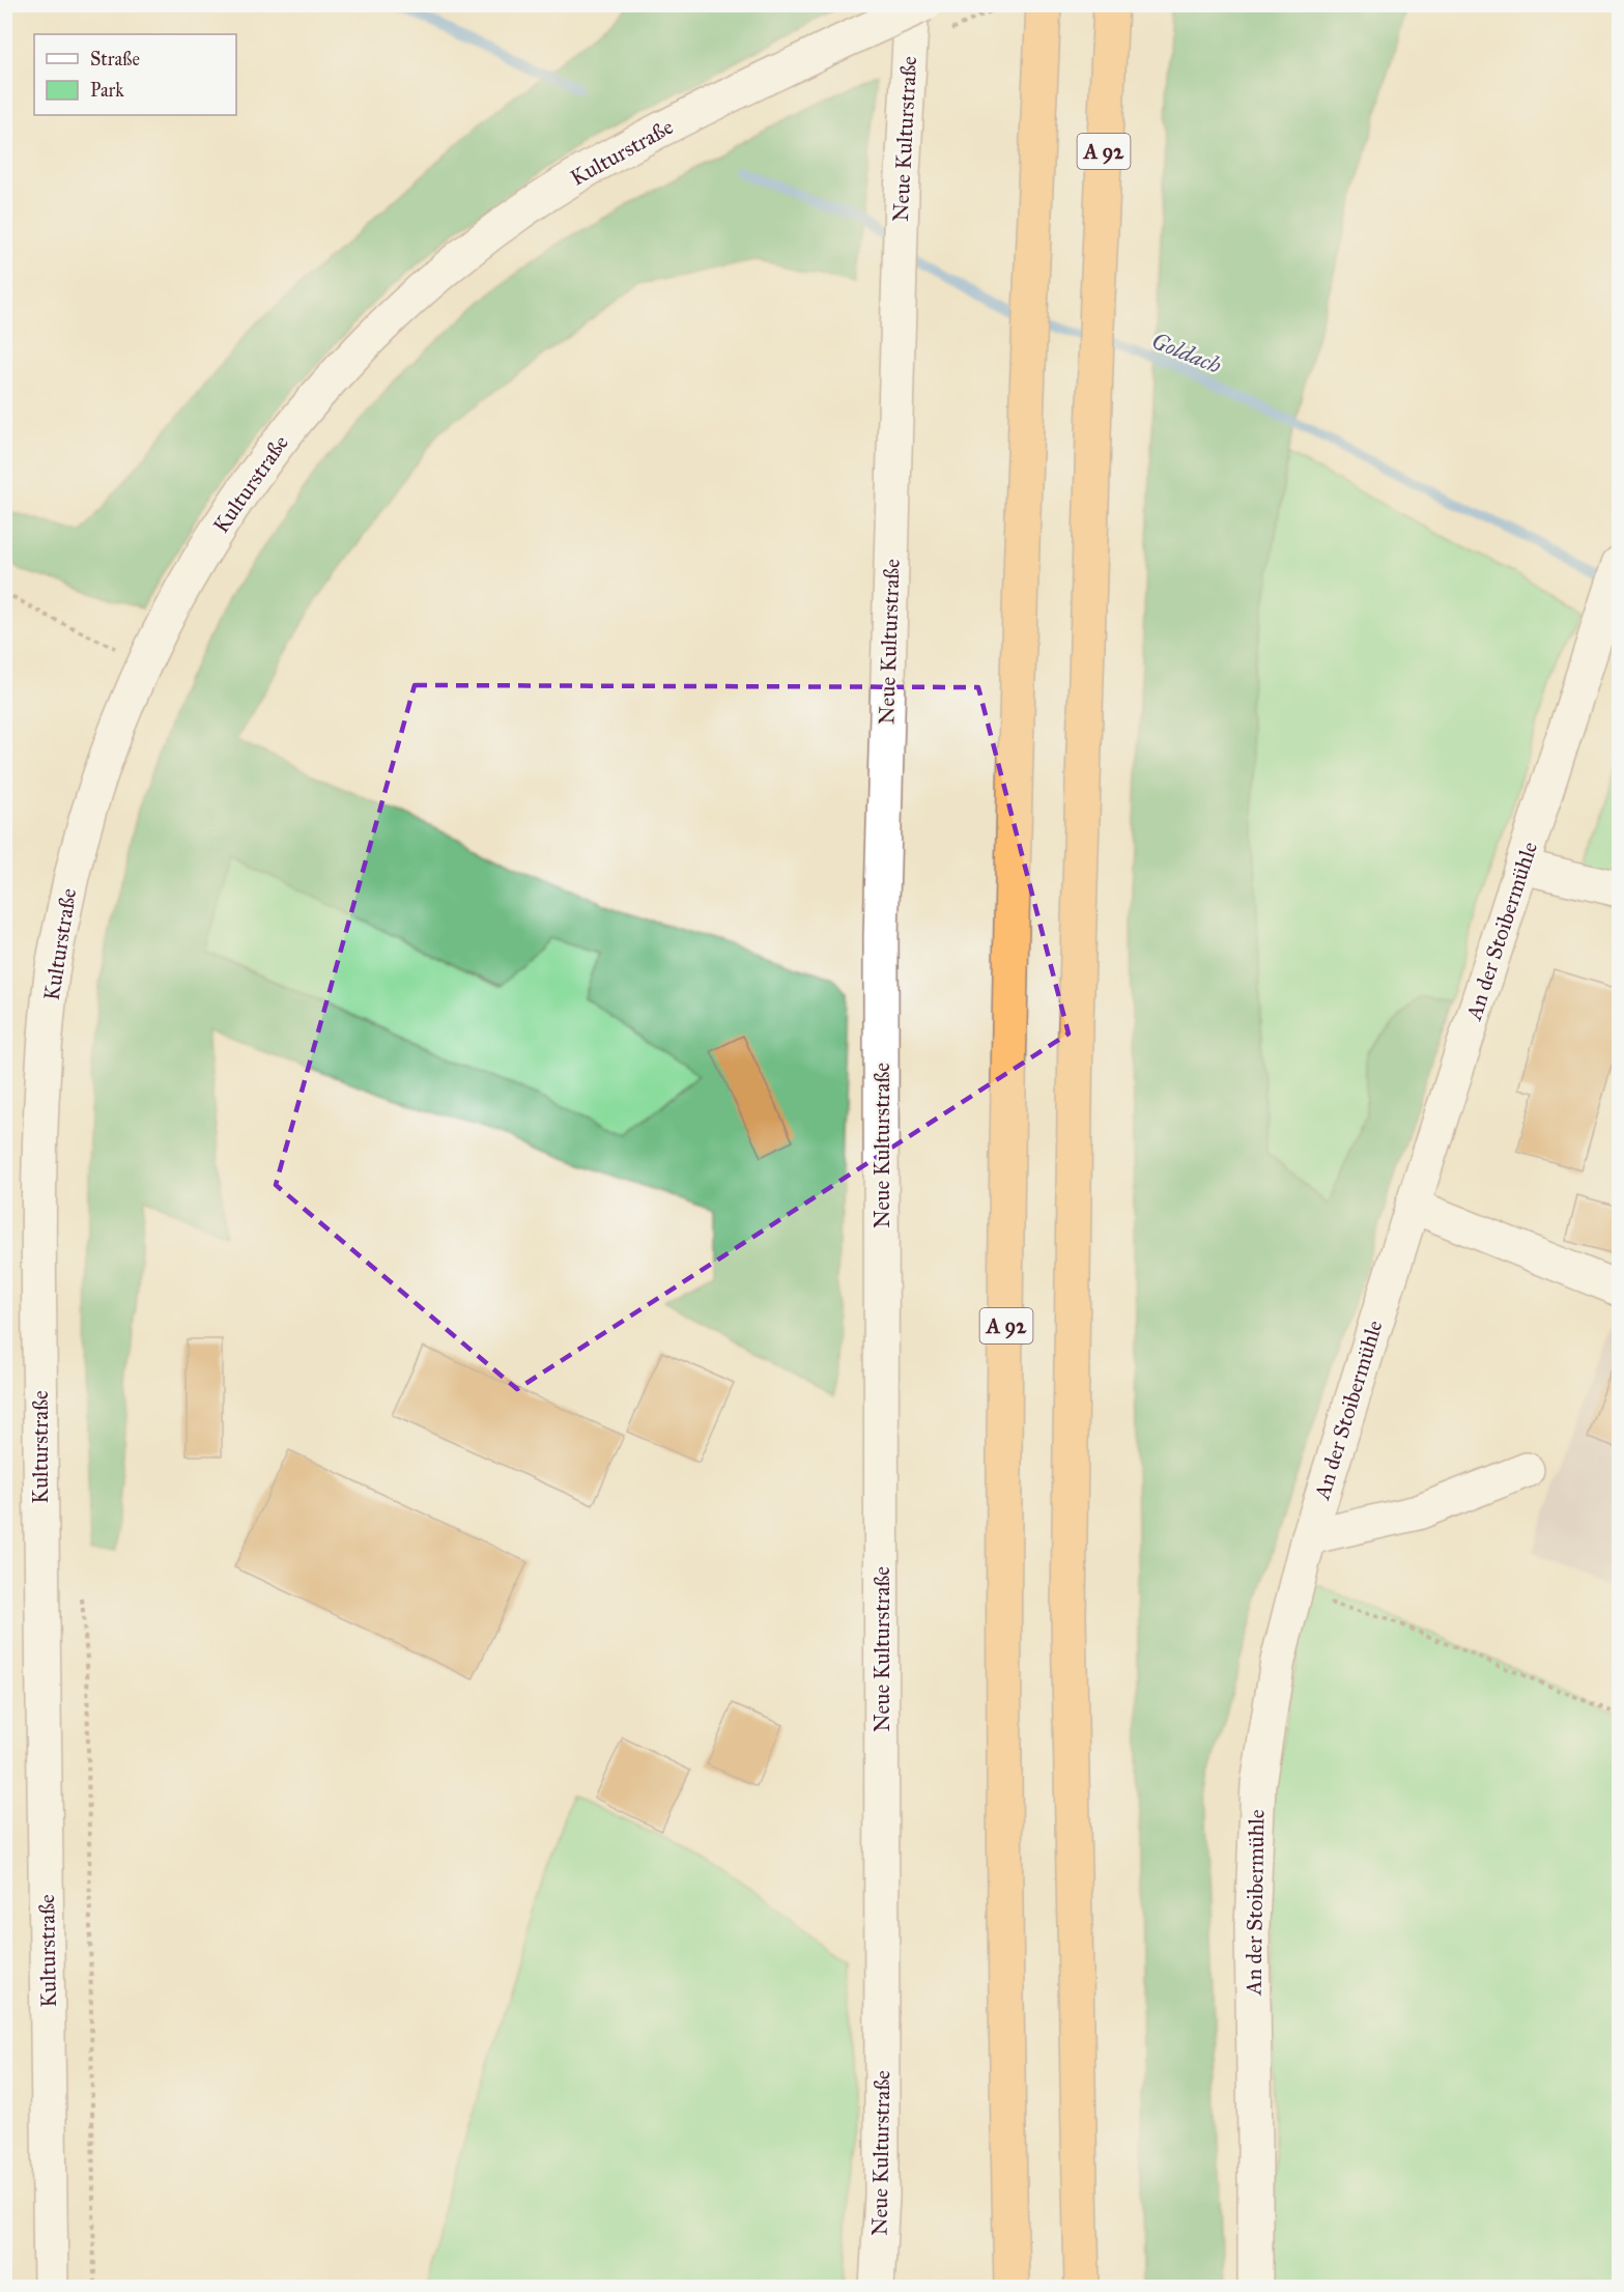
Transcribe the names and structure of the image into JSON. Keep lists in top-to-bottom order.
{
  "streets": {
    "highway": ["A 92"],
    "street": ["Neue Kulturstraße", "Kulturstraße", "An der Stoibermühle"]
  },
  "water": ["Goldach"],
  "legend": ["Straße", "Park"]
}
